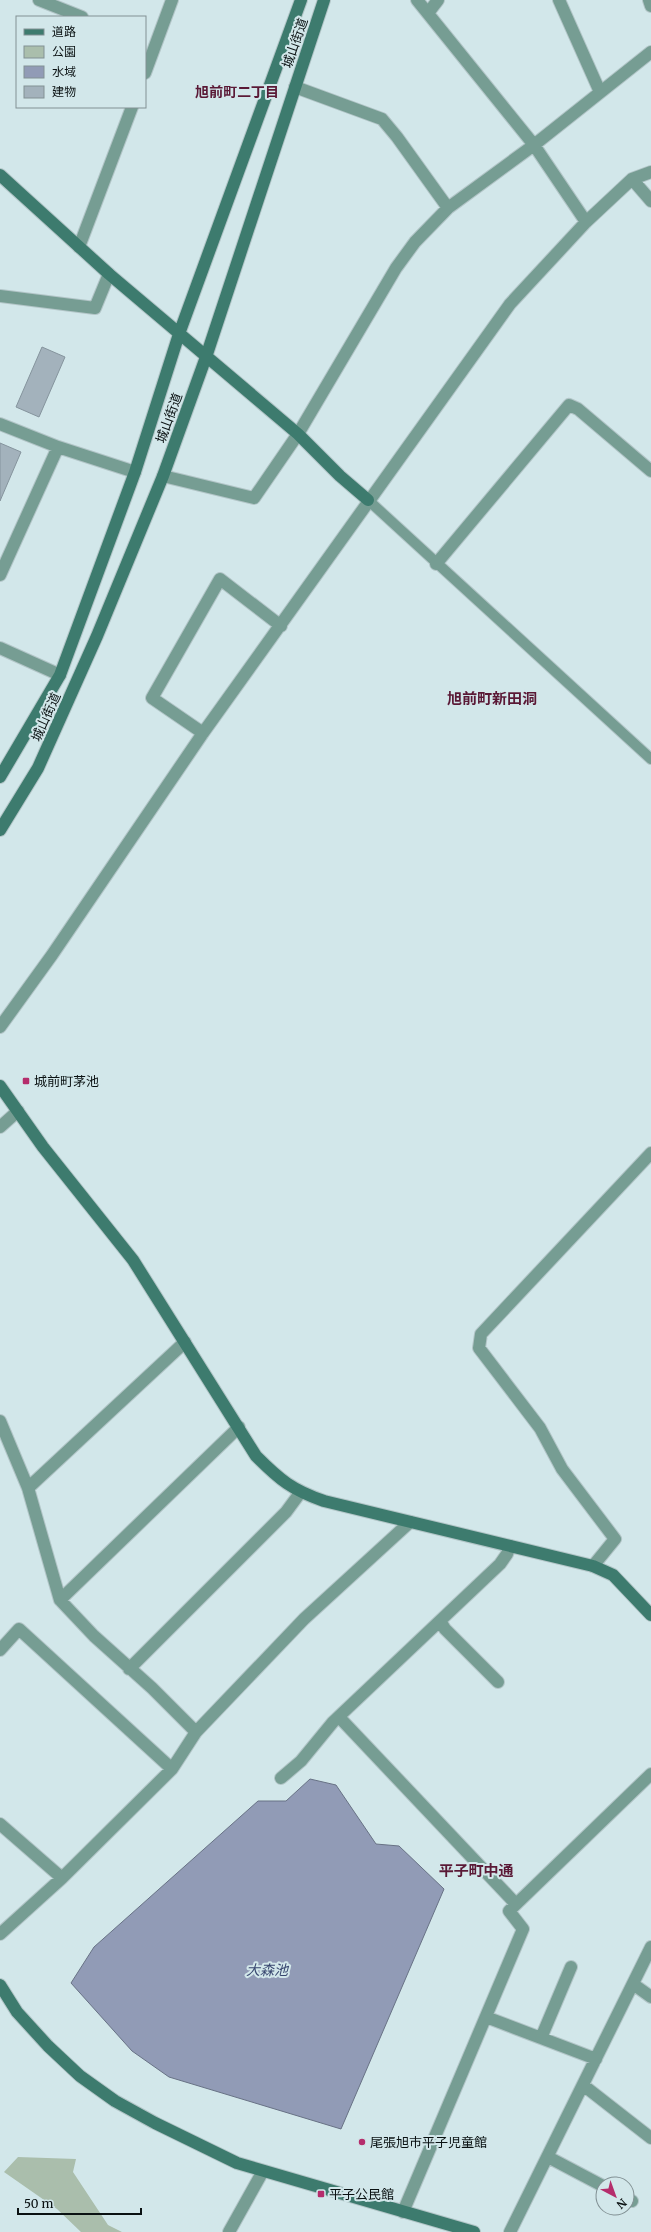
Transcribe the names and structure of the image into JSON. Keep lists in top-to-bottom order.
{
  "streets": {
    "street": ["城山街道"]
  },
  "districts": ["旭前町二丁目", "旭前町新田洞", "平子町中通"],
  "water": ["大森池"],
  "places": {
    "transit": ["城前町茅池", "平子公民館"],
    "other": ["尾張旭市平子児童館"]
  },
  "legend": [
    "道路",
    "公園",
    "水域",
    "建物"
  ],
  "scale_bar": "50 m",
  "north": "bottom right"
}
